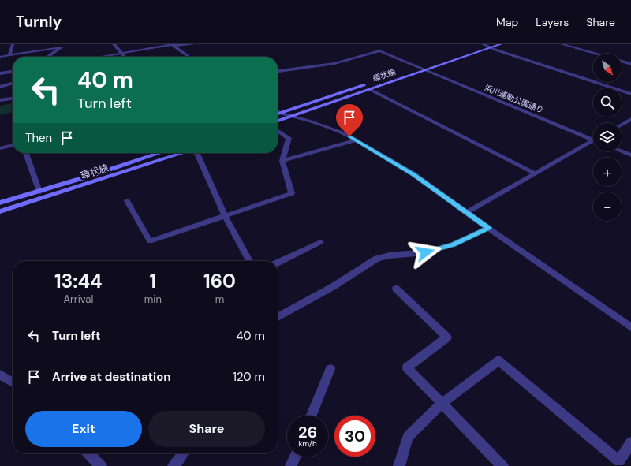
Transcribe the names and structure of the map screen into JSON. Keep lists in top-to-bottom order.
{
  "streets": {
    "street": ["環状線", "浜川運動公園通り"]
  },
  "crossings": [
    ["環状線", "浜川運動公園通り"]
  ],
  "north": "bottom right",
  "page": {
    "header": "Turnly",
    "nav": ["Map", "Layers", "Share"],
    "map_buttons": ["+", "−"],
    "turn": ["40 m", "Turn left"],
    "then": "Then",
    "eta": [
      "13:44",
      "Arrival",
      "1",
      "min",
      "160",
      "m"
    ],
    "list": [
      {
        "name": "Turn left",
        "value": "40 m"
      },
      {
        "name": "Arrive at destination",
        "value": "120 m"
      }
    ],
    "buttons": ["Exit", "Share"],
    "speed": "26 km/h",
    "limit": "30"
  }
}
